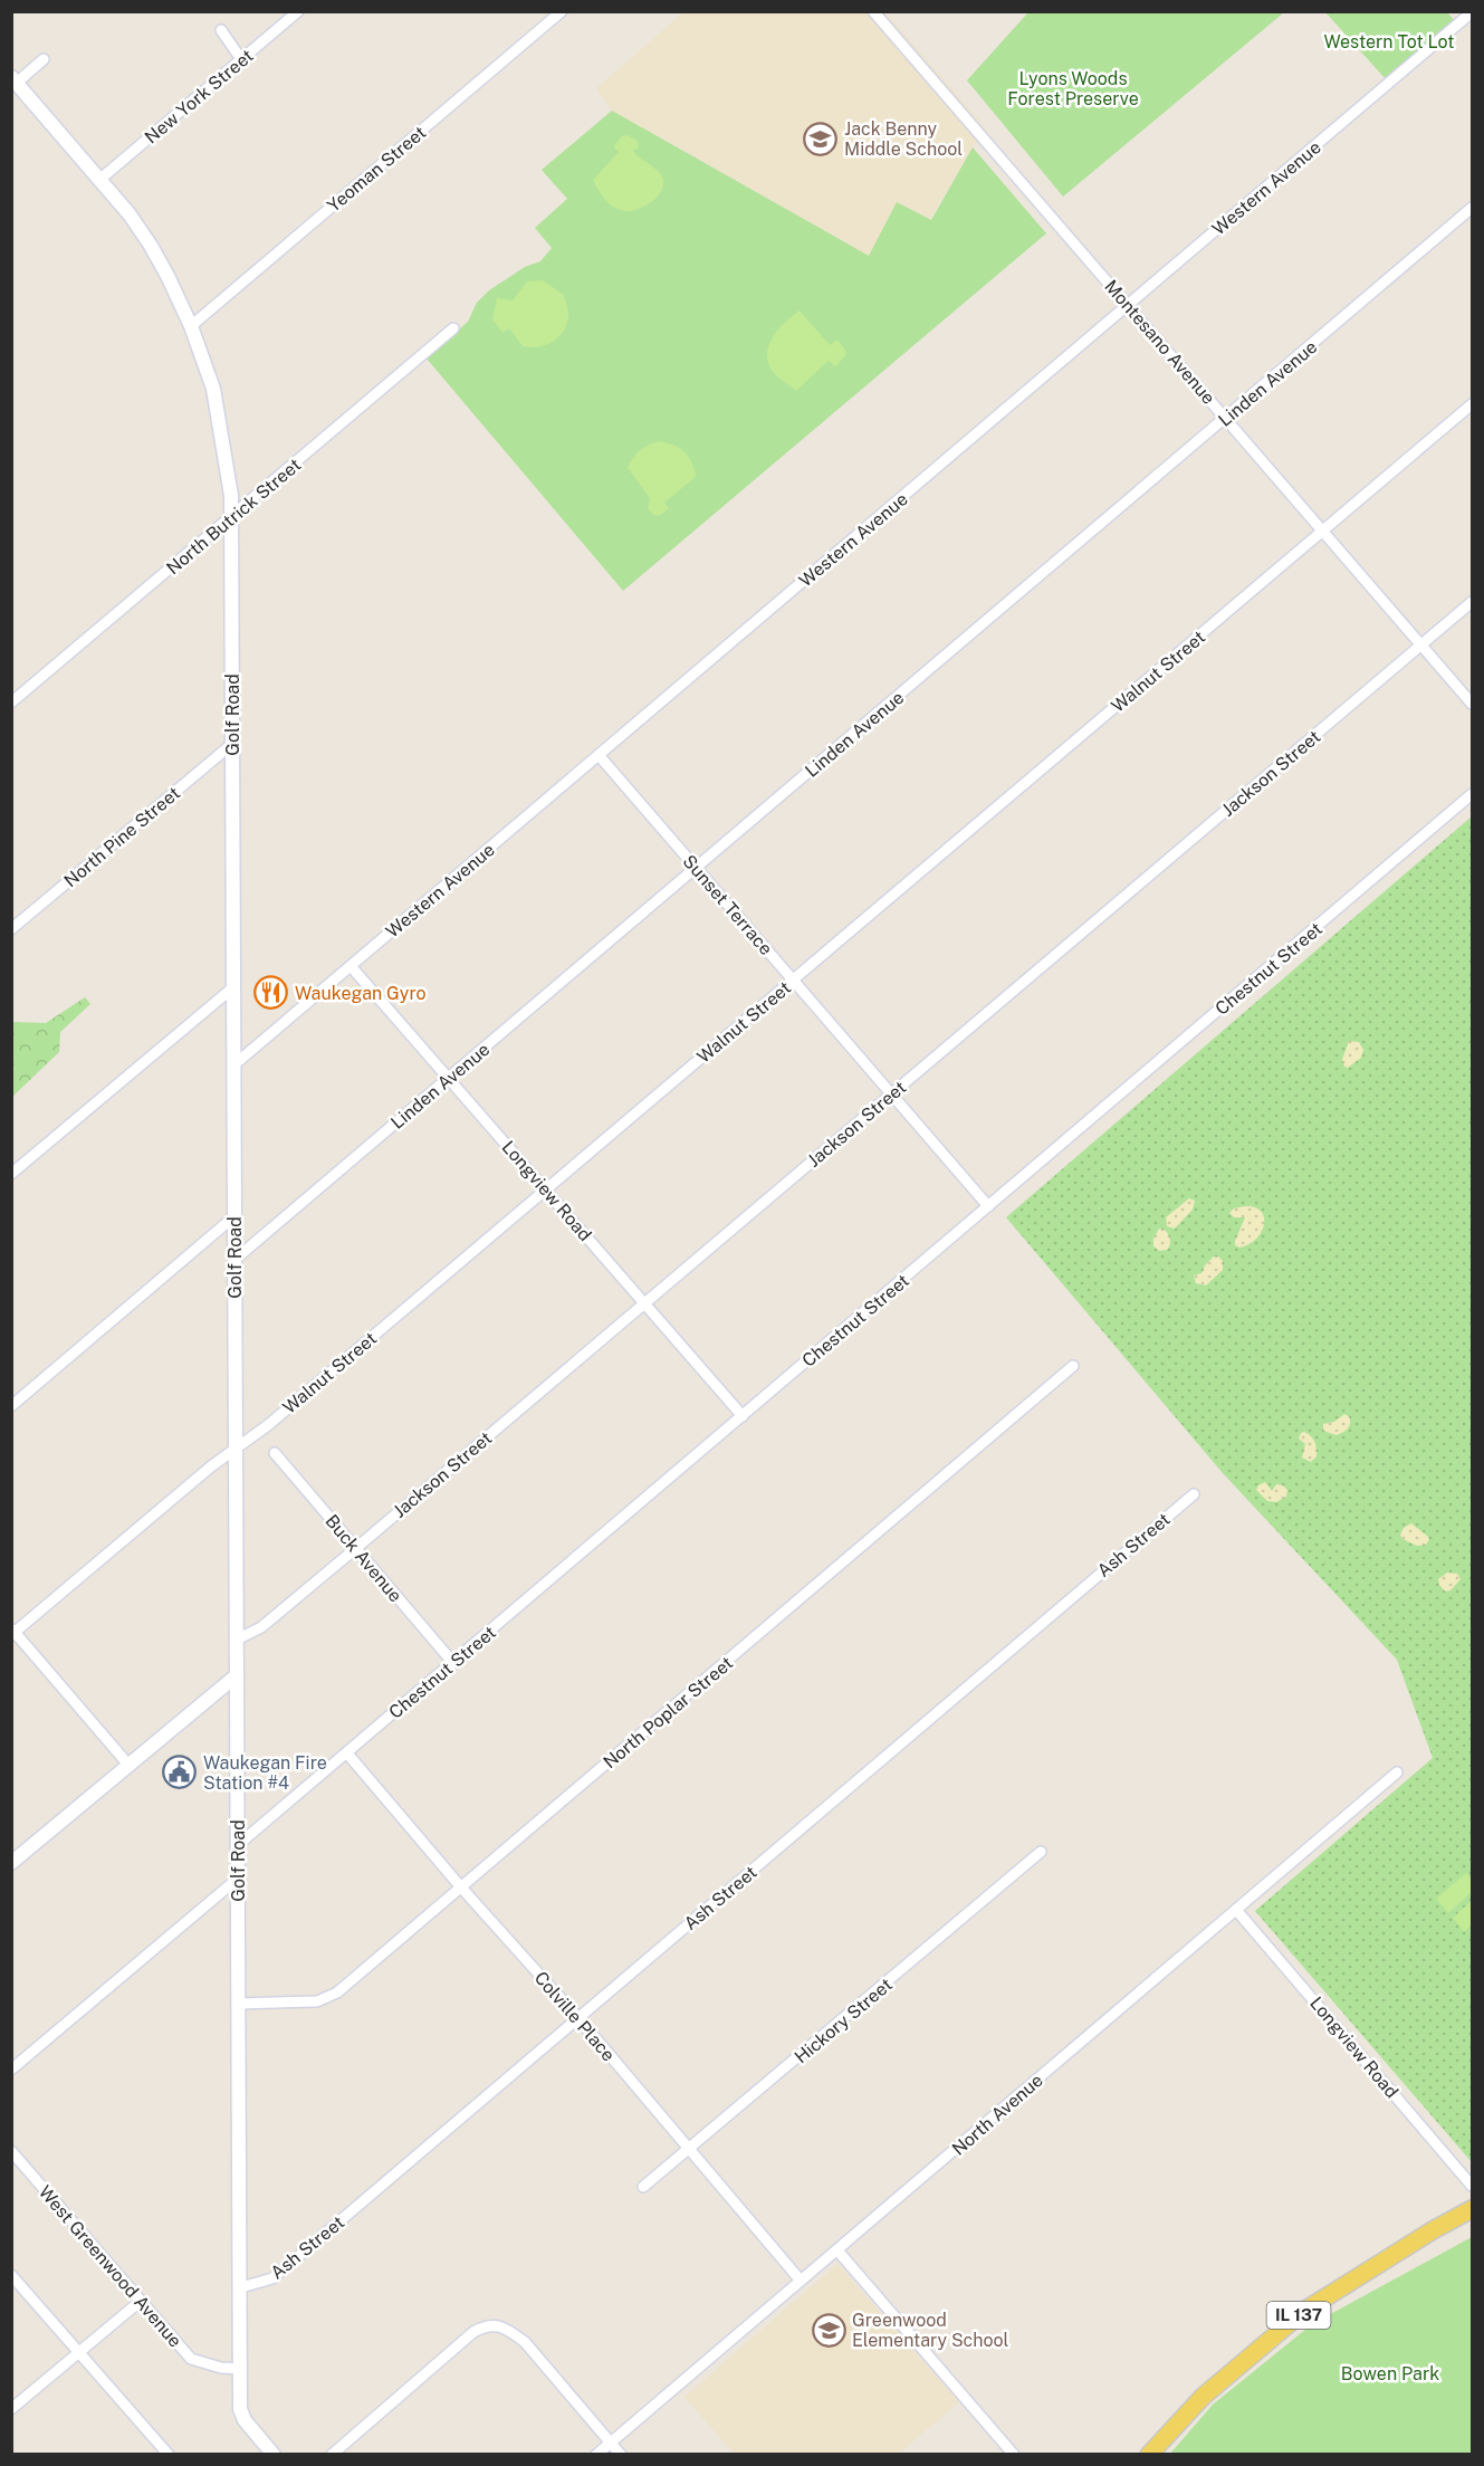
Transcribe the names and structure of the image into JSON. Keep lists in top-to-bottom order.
{
  "streets": {
    "main road": ["IL 137"],
    "street": [
      "New York Street",
      "Yeoman Street",
      "Western Avenue",
      "Montesano Avenue",
      "Linden Avenue",
      "North Butrick Street",
      "Walnut Street",
      "Golf Road",
      "Jackson Street",
      "North Pine Street",
      "Sunset Terrace",
      "Chestnut Street",
      "Longview Road",
      "Ash Street",
      "Buck Avenue",
      "North Poplar Street",
      "Colville Place",
      "Hickory Street",
      "North Avenue",
      "West Greenwood Avenue"
    ]
  },
  "crossings": [
    ["New York Street", "Golf Road"],
    ["Yeoman Street", "Golf Road"],
    ["Western Avenue", "Montesano Avenue"],
    ["Western Avenue", "Golf Road"],
    ["Western Avenue", "Sunset Terrace"],
    ["Western Avenue", "Longview Road"],
    ["Montesano Avenue", "Linden Avenue"],
    ["Montesano Avenue", "Walnut Street"],
    ["Montesano Avenue", "Jackson Street"],
    ["Linden Avenue", "Golf Road"],
    ["Linden Avenue", "Sunset Terrace"],
    ["Linden Avenue", "Longview Road"],
    ["North Butrick Street", "Golf Road"],
    ["Walnut Street", "Golf Road"],
    ["Walnut Street", "Sunset Terrace"],
    ["Walnut Street", "Longview Road"],
    ["Golf Road", "Jackson Street"],
    ["Golf Road", "North Pine Street"],
    ["Golf Road", "Chestnut Street"],
    ["Golf Road", "Ash Street"],
    ["Golf Road", "North Poplar Street"],
    ["Golf Road", "West Greenwood Avenue"],
    ["Jackson Street", "Sunset Terrace"],
    ["Jackson Street", "Longview Road"],
    ["Jackson Street", "Buck Avenue"],
    ["Sunset Terrace", "Chestnut Street"],
    ["Chestnut Street", "Longview Road"],
    ["Chestnut Street", "Buck Avenue"],
    ["Chestnut Street", "Colville Place"],
    ["Longview Road", "North Avenue"],
    ["Ash Street", "Colville Place"],
    ["North Poplar Street", "Colville Place"],
    ["Colville Place", "Hickory Street"],
    ["Colville Place", "North Avenue"]
  ],
  "parks": ["Western Tot Lot", "Lyons Woods Forest Preserve", "Bowen Park"],
  "places": {
    "school or university": ["Jack Benny Middle School", "Greenwood Elementary School"],
    "restaurant": ["Waukegan Gyro"],
    "public building": ["Waukegan Fire Station #4"]
  }
}
